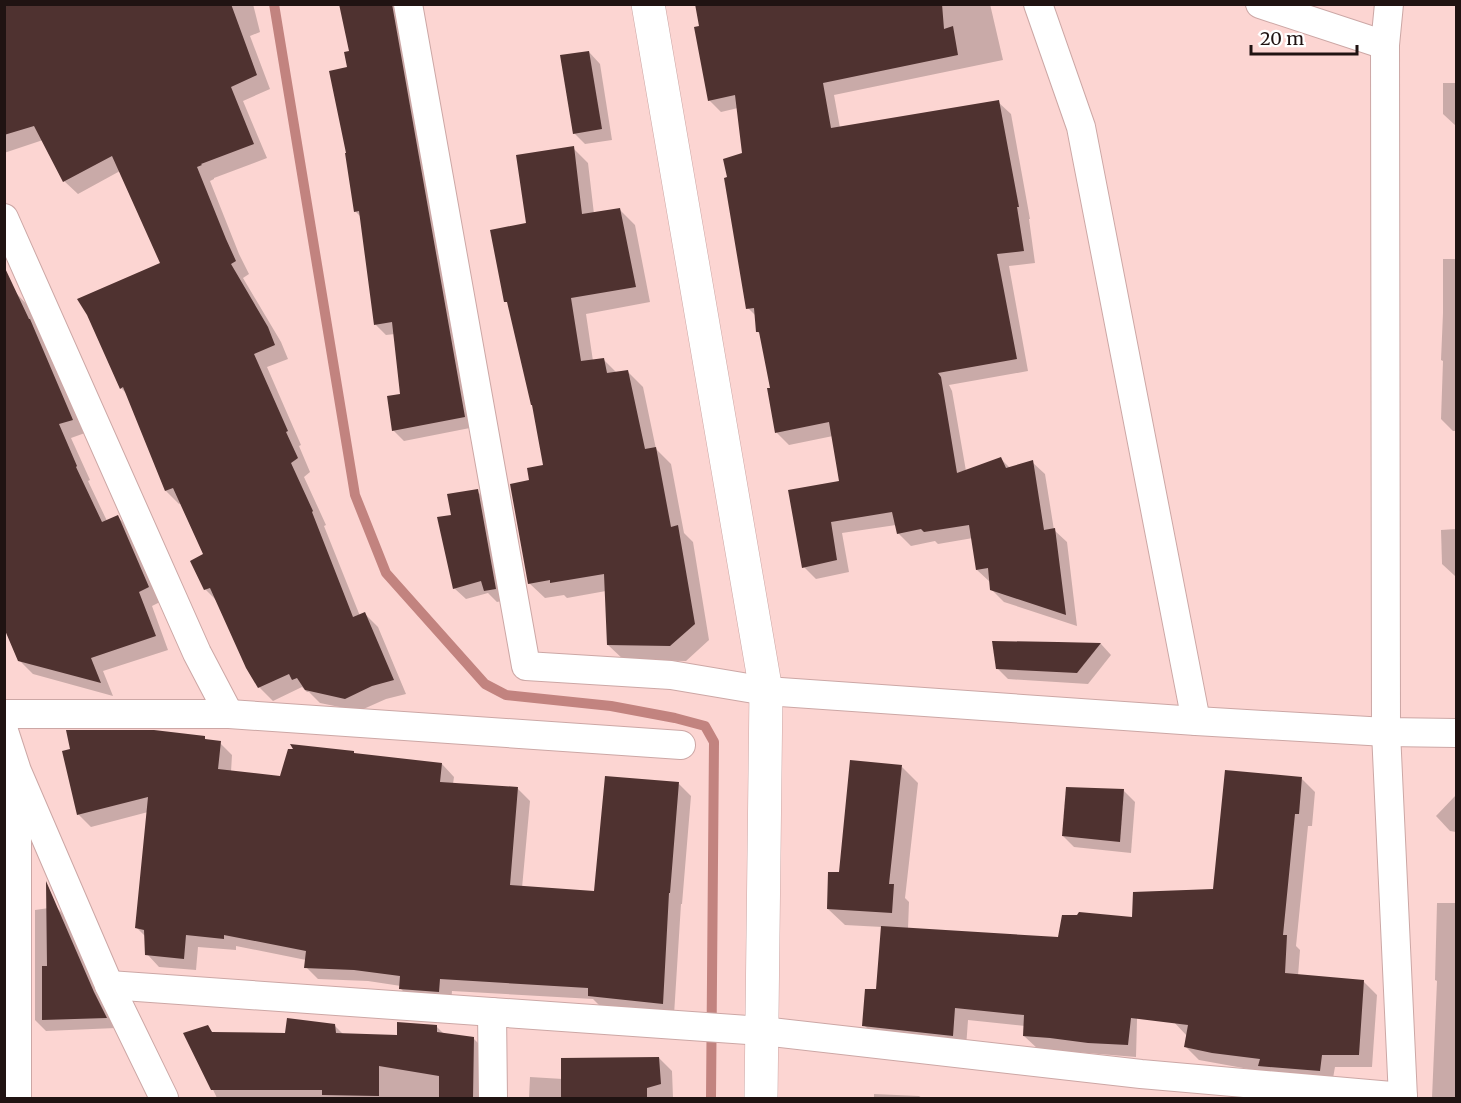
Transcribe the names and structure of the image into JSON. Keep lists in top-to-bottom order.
{
  "scale_bar": "20 m"
}
